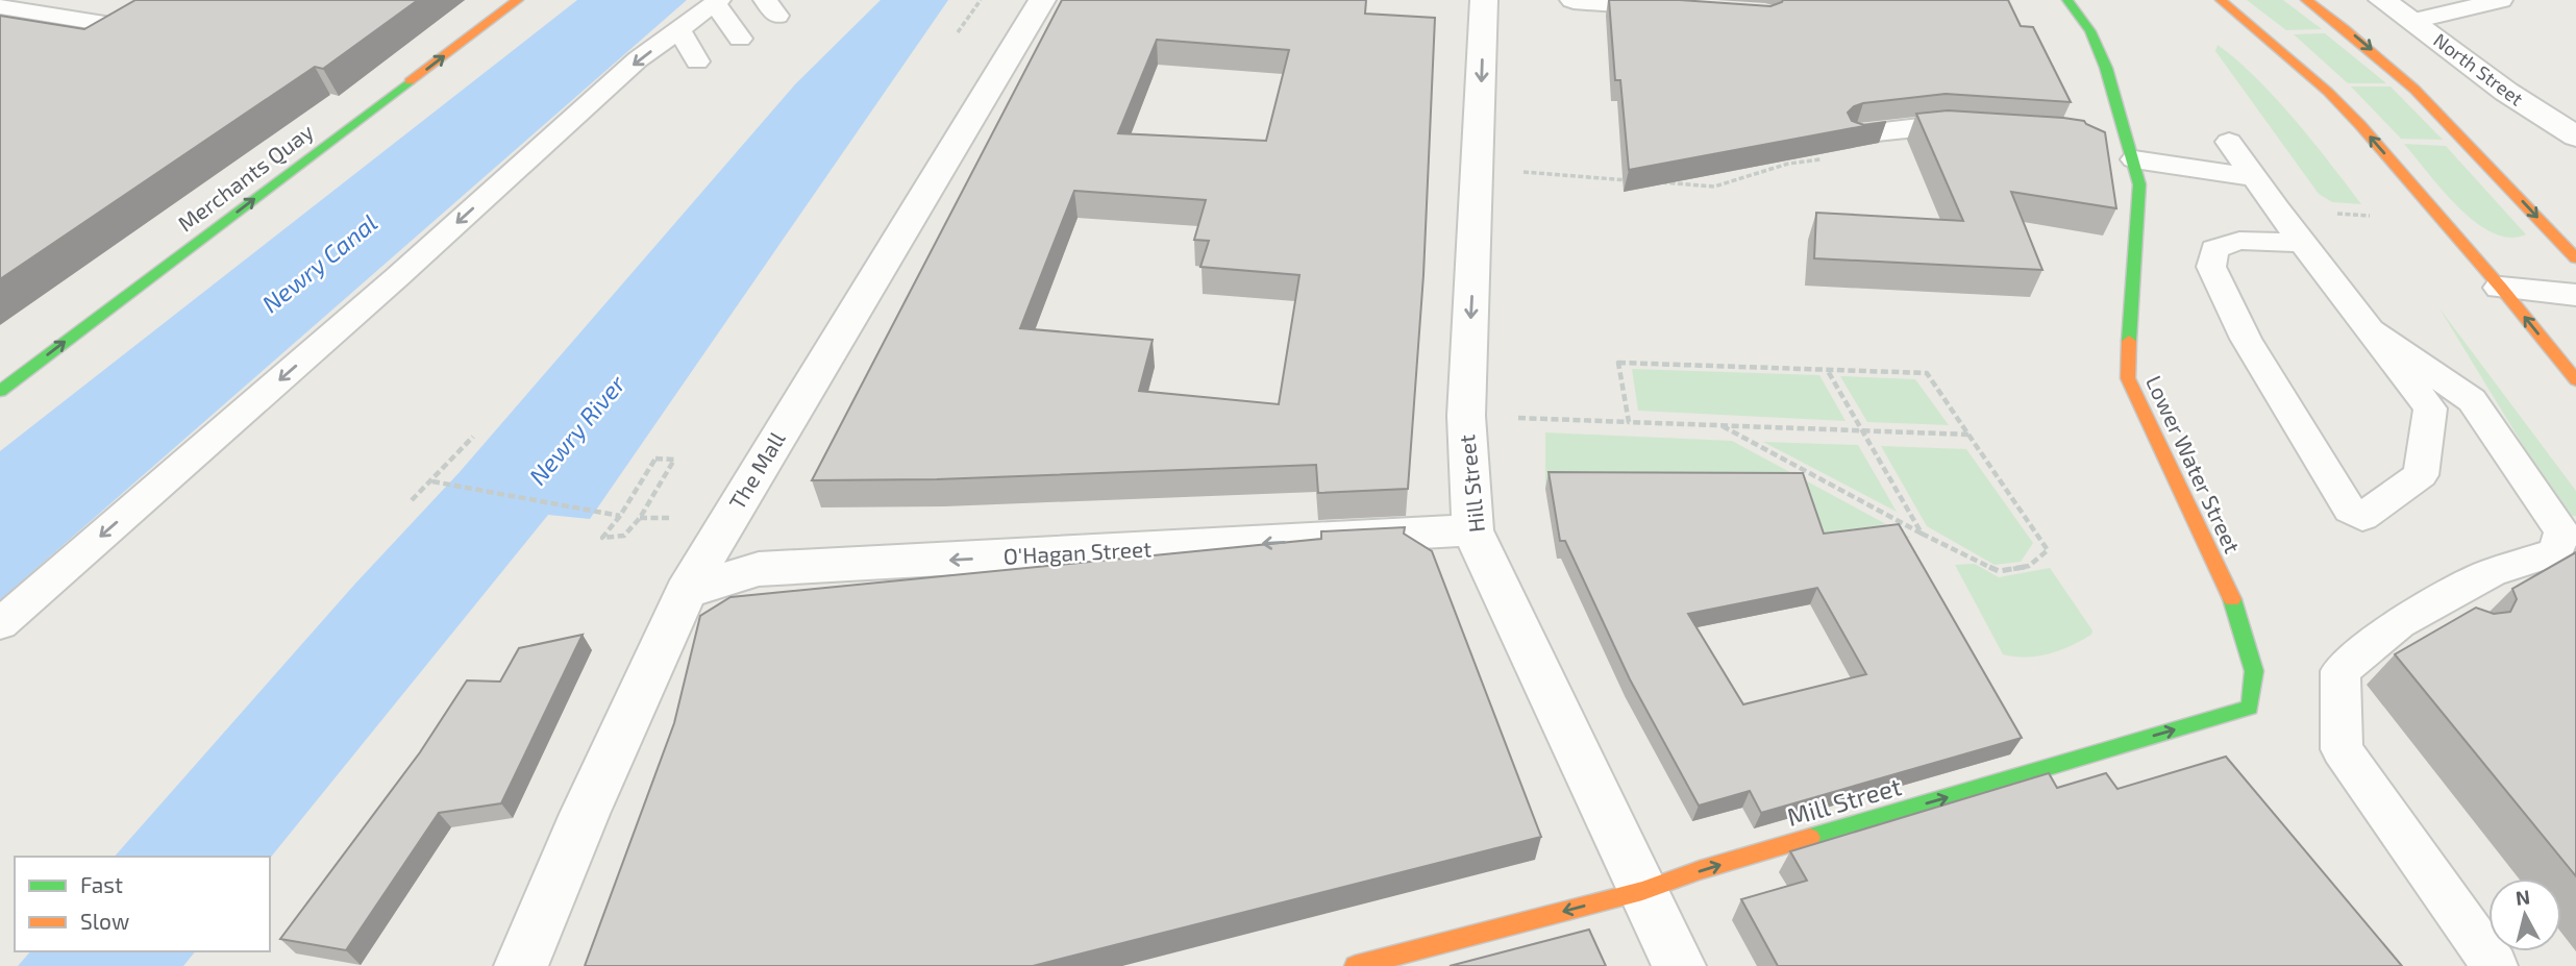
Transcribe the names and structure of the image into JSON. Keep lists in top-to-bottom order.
{
  "streets": {
    "main road": ["Merchants Quay", "Lower Water Street", "Mill Street"],
    "street": [
      "North Street",
      "The Mall",
      "Hill Street",
      "O'Hagan Street"
    ]
  },
  "crossings": [
    ["Lower Water Street", "Mill Street"],
    ["The Mall", "O'Hagan Street"],
    ["Hill Street", "O'Hagan Street"],
    ["Hill Street", "Mill Street"]
  ],
  "one_way": ["Merchants Quay", "Hill Street", "O'Hagan Street"],
  "water": ["Newry Canal", "Newry River"],
  "legend": ["Fast", "Slow"],
  "north": "top"
}
